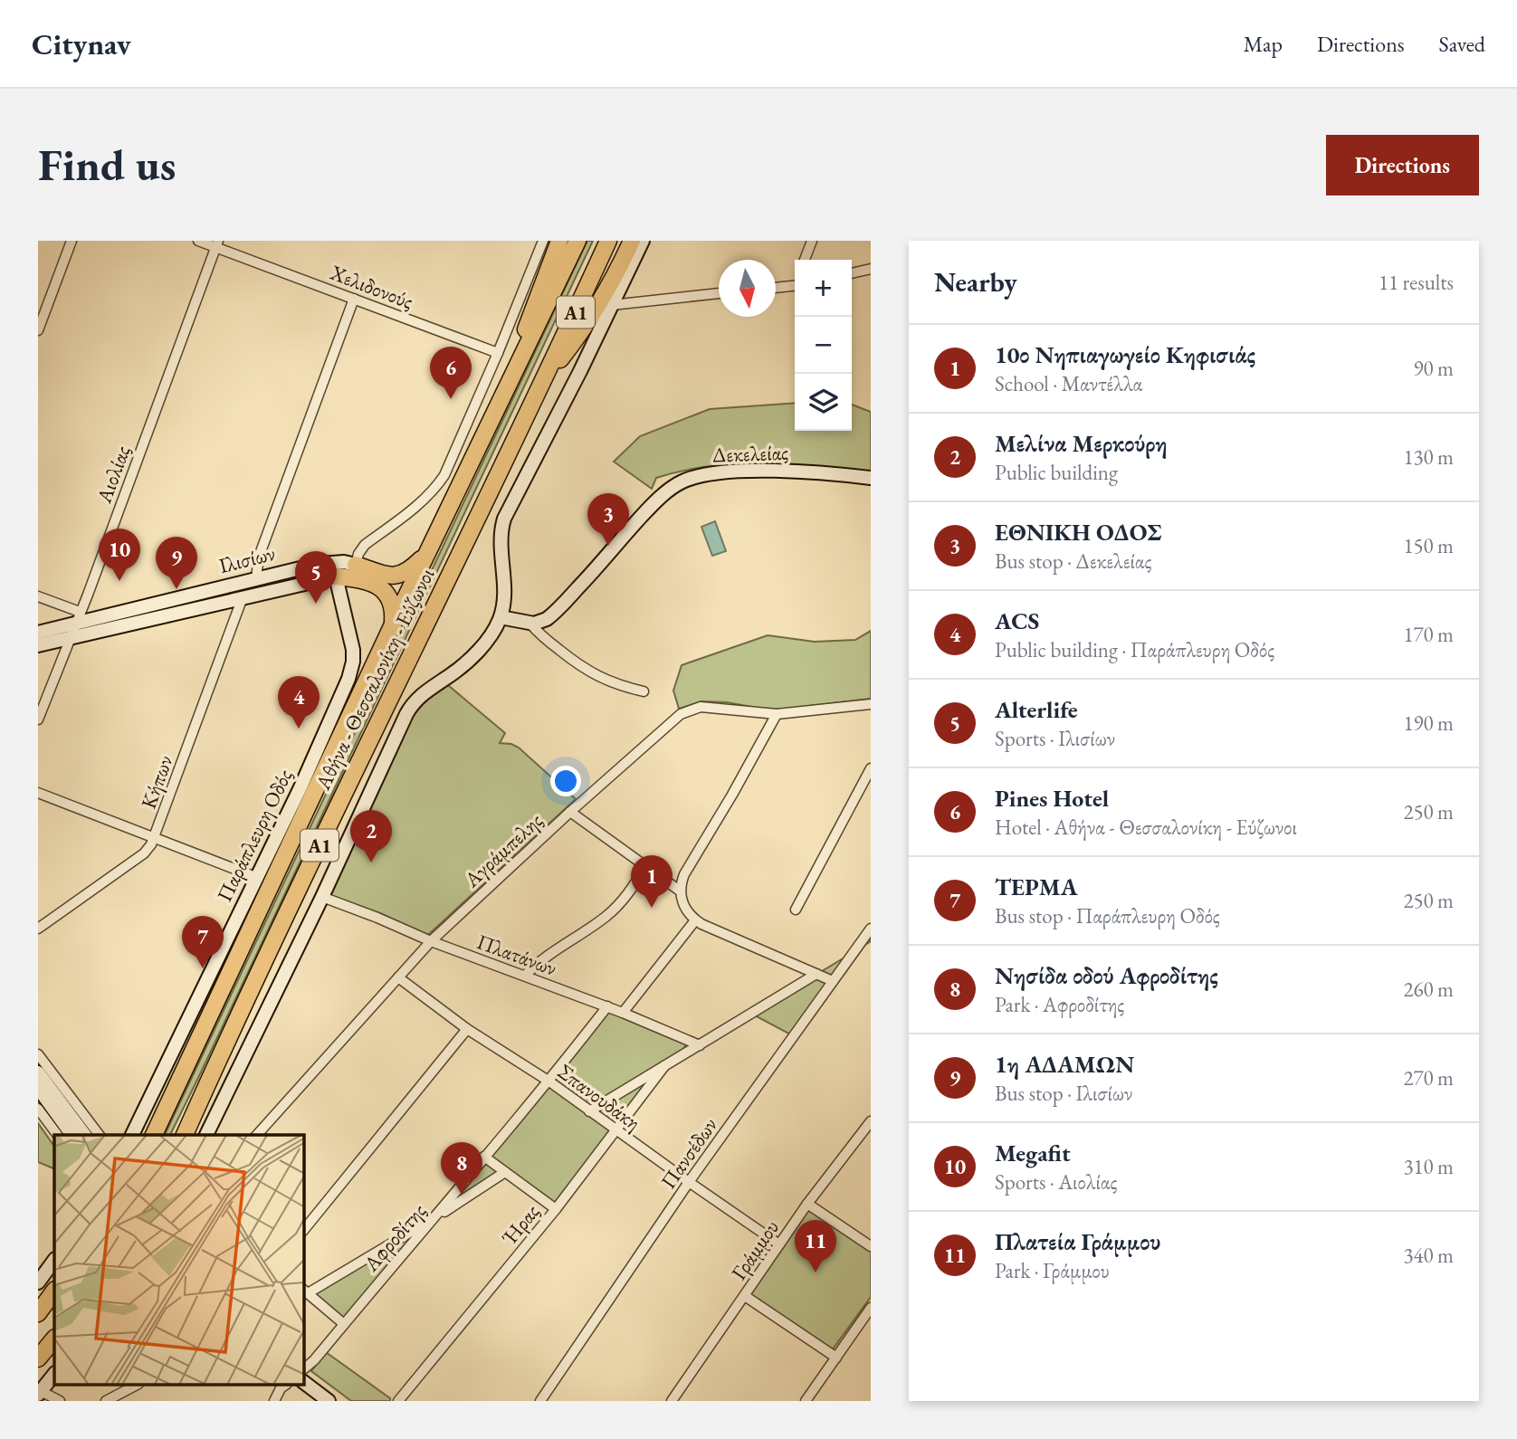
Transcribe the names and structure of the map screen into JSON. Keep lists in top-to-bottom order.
{
  "streets": {
    "highway": ["Α1", "Αθήνα - Θεσσαλονίκη - Εύζωνοι"],
    "main road": ["Δεκελείας", "Ιλισίων", "Παράπλευρη Οδός"],
    "street": [
      "Χελιδονούς",
      "Αιολίας",
      "Κήπων",
      "Αγράμπελης",
      "Πλατάνων",
      "Σπανουδάκη",
      "Πανσέδων",
      "Ήρας",
      "Αφροδίτης",
      "Γράμμου"
    ]
  },
  "crossings": [
    ["Χελιδονούς", "Αιολίας"],
    ["Αιολίας", "Ιλισίων"],
    ["Ιλισίων", "Κήπων"],
    ["Ιλισίων", "Παράπλευρη Οδός"],
    ["Αγράμπελης", "Πλατάνων"],
    ["Αγράμπελης", "Σπανουδάκη"],
    ["Πλατάνων", "Ήρας"],
    ["Πλατάνων", "Αφροδίτης"],
    ["Σπανουδάκη", "Πανσέδων"],
    ["Σπανουδάκη", "Ήρας"],
    ["Σπανουδάκη", "Αφροδίτης"],
    ["Σπανουδάκη", "Γράμμου"]
  ],
  "north": "bottom",
  "page": {
    "header": "Citynav",
    "nav": ["Map", "Directions", "Saved"],
    "buttons": "Directions",
    "title": "Find us",
    "heading": ["Nearby", "11 results"],
    "map_buttons": ["+", "−"],
    "list": [
      {
        "mark": "1",
        "name": "10ο Νηπιαγωγείο Κηφισιάς",
        "note": "School · Μαντέλλα",
        "value": "90 m"
      },
      {
        "mark": "2",
        "name": "Μελίνα Μερκούρη",
        "note": "Public building",
        "value": "130 m"
      },
      {
        "mark": "3",
        "name": "ΕΘΝΙΚΗ ΟΔΟΣ",
        "note": "Bus stop · Δεκελείας",
        "value": "150 m"
      },
      {
        "mark": "4",
        "name": "ACS",
        "note": "Public building · Παράπλευρη Οδός",
        "value": "170 m"
      },
      {
        "mark": "5",
        "name": "Alterlife",
        "note": "Sports · Ιλισίων",
        "value": "190 m"
      },
      {
        "mark": "6",
        "name": "Pines Hotel",
        "note": "Hotel · Αθήνα - Θεσσαλονίκη - Εύζωνοι",
        "value": "250 m"
      },
      {
        "mark": "7",
        "name": "ΤΕΡΜΑ",
        "note": "Bus stop · Παράπλευρη Οδός",
        "value": "250 m"
      },
      {
        "mark": "8",
        "name": "Νησίδα οδού Αφροδίτης",
        "note": "Park · Αφροδίτης",
        "value": "260 m"
      },
      {
        "mark": "9",
        "name": "1η ΑΔΑΜΩΝ",
        "note": "Bus stop · Ιλισίων",
        "value": "270 m"
      },
      {
        "mark": "10",
        "name": "Megafit",
        "note": "Sports · Αιολίας",
        "value": "310 m"
      },
      {
        "mark": "11",
        "name": "Πλατεία Γράμμου",
        "note": "Park · Γράμμου",
        "value": "340 m"
      }
    ],
    "pins": [
      "6",
      "3",
      "10",
      "9",
      "5",
      "4",
      "2",
      "1",
      "7",
      "8",
      "11"
    ]
  }
}
